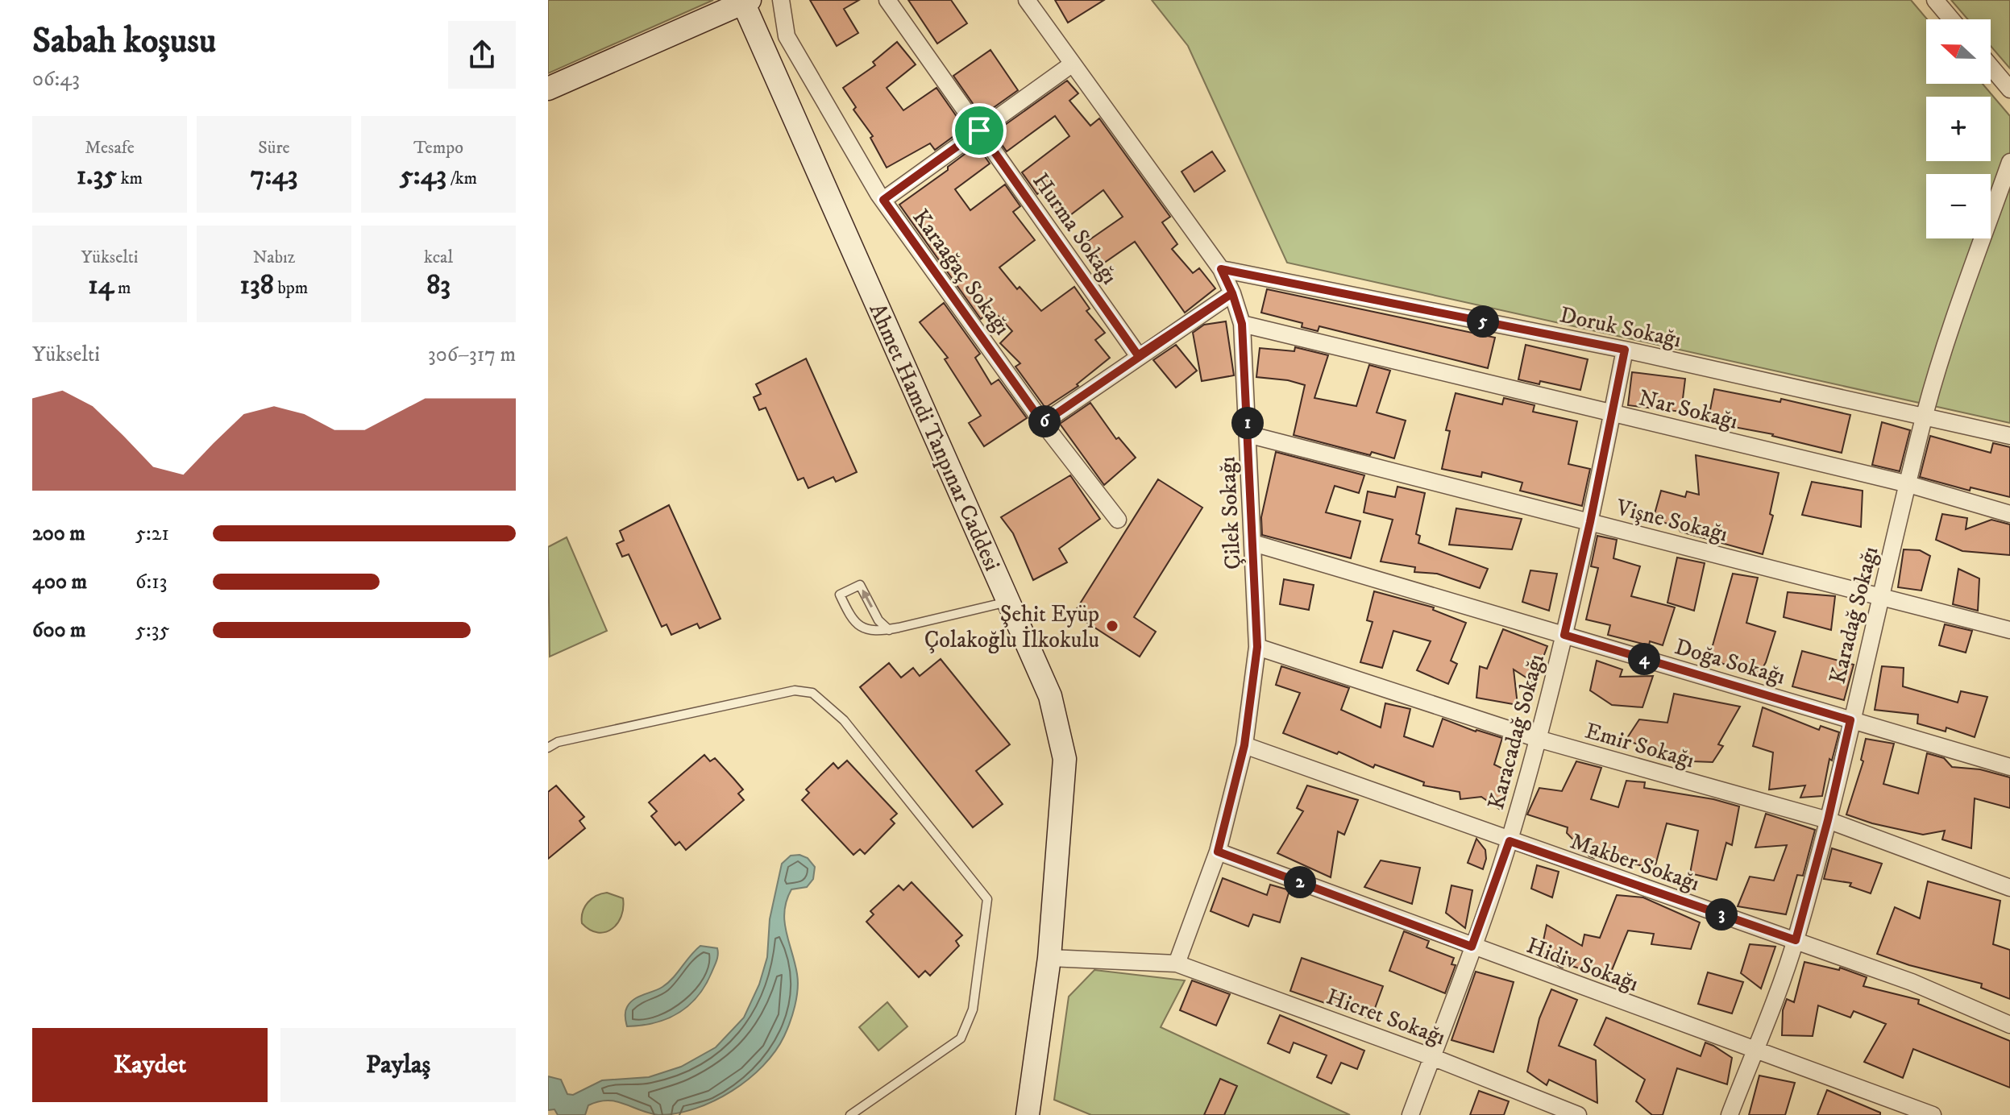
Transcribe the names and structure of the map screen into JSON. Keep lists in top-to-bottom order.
{
  "streets": {
    "street": [
      "Hurma Sokağı",
      "Karaağaç Sokağı",
      "Doruk Sokağı",
      "Nar Sokağı",
      "Ahmet Hamdi Tanpınar Caddesi",
      "Çilek Sokağı",
      "Vişne Sokağı",
      "Karadağ Sokağı",
      "Doğa Sokağı",
      "Karacadağ Sokağı",
      "Emir Sokağı",
      "Makber Sokağı",
      "Hidiv Sokağı",
      "Hicret Sokağı"
    ]
  },
  "crossings": [
    ["Doruk Sokağı", "Çilek Sokağı"],
    ["Doruk Sokağı", "Karadağ Sokağı"],
    ["Doruk Sokağı", "Karacadağ Sokağı"],
    ["Nar Sokağı", "Çilek Sokağı"],
    ["Nar Sokağı", "Karadağ Sokağı"],
    ["Nar Sokağı", "Karacadağ Sokağı"],
    ["Ahmet Hamdi Tanpınar Caddesi", "Hicret Sokağı"],
    ["Çilek Sokağı", "Vişne Sokağı"],
    ["Çilek Sokağı", "Doğa Sokağı"],
    ["Çilek Sokağı", "Emir Sokağı"],
    ["Çilek Sokağı", "Makber Sokağı"],
    ["Çilek Sokağı", "Hidiv Sokağı"],
    ["Çilek Sokağı", "Hicret Sokağı"],
    ["Vişne Sokağı", "Karadağ Sokağı"],
    ["Vişne Sokağı", "Karacadağ Sokağı"],
    ["Karadağ Sokağı", "Doğa Sokağı"],
    ["Karadağ Sokağı", "Emir Sokağı"],
    ["Karadağ Sokağı", "Makber Sokağı"],
    ["Karadağ Sokağı", "Hidiv Sokağı"],
    ["Doğa Sokağı", "Karacadağ Sokağı"],
    ["Karacadağ Sokağı", "Emir Sokağı"],
    ["Karacadağ Sokağı", "Makber Sokağı"],
    ["Karacadağ Sokağı", "Hidiv Sokağı"],
    ["Karacadağ Sokağı", "Hicret Sokağı"]
  ],
  "places": ["Şehit Eyüp Çolakoğlu İlkokulu"],
  "north": "left",
  "page": {
    "heading": ["Sabah koşusu", "06:43"],
    "map_buttons": ["+", "−"],
    "stats": [
      ["Mesafe", "1.35 km"],
      ["Süre", "7:43"],
      ["Tempo", "5:43 /km"],
      ["Yükselti", "14 m"],
      ["Nabız", "138 bpm"],
      ["kcal", "83"]
    ],
    "pins": [
      "5",
      "6",
      "1",
      "4",
      "2",
      "3"
    ],
    "chart": ["Yükselti", "306–317 m"],
    "list": [
      {
        "name": "200 m",
        "note": "5:21"
      },
      {
        "name": "400 m",
        "note": "6:13"
      },
      {
        "name": "600 m",
        "note": "5:35"
      }
    ],
    "buttons": ["Kaydet", "Paylaş"]
  }
}
